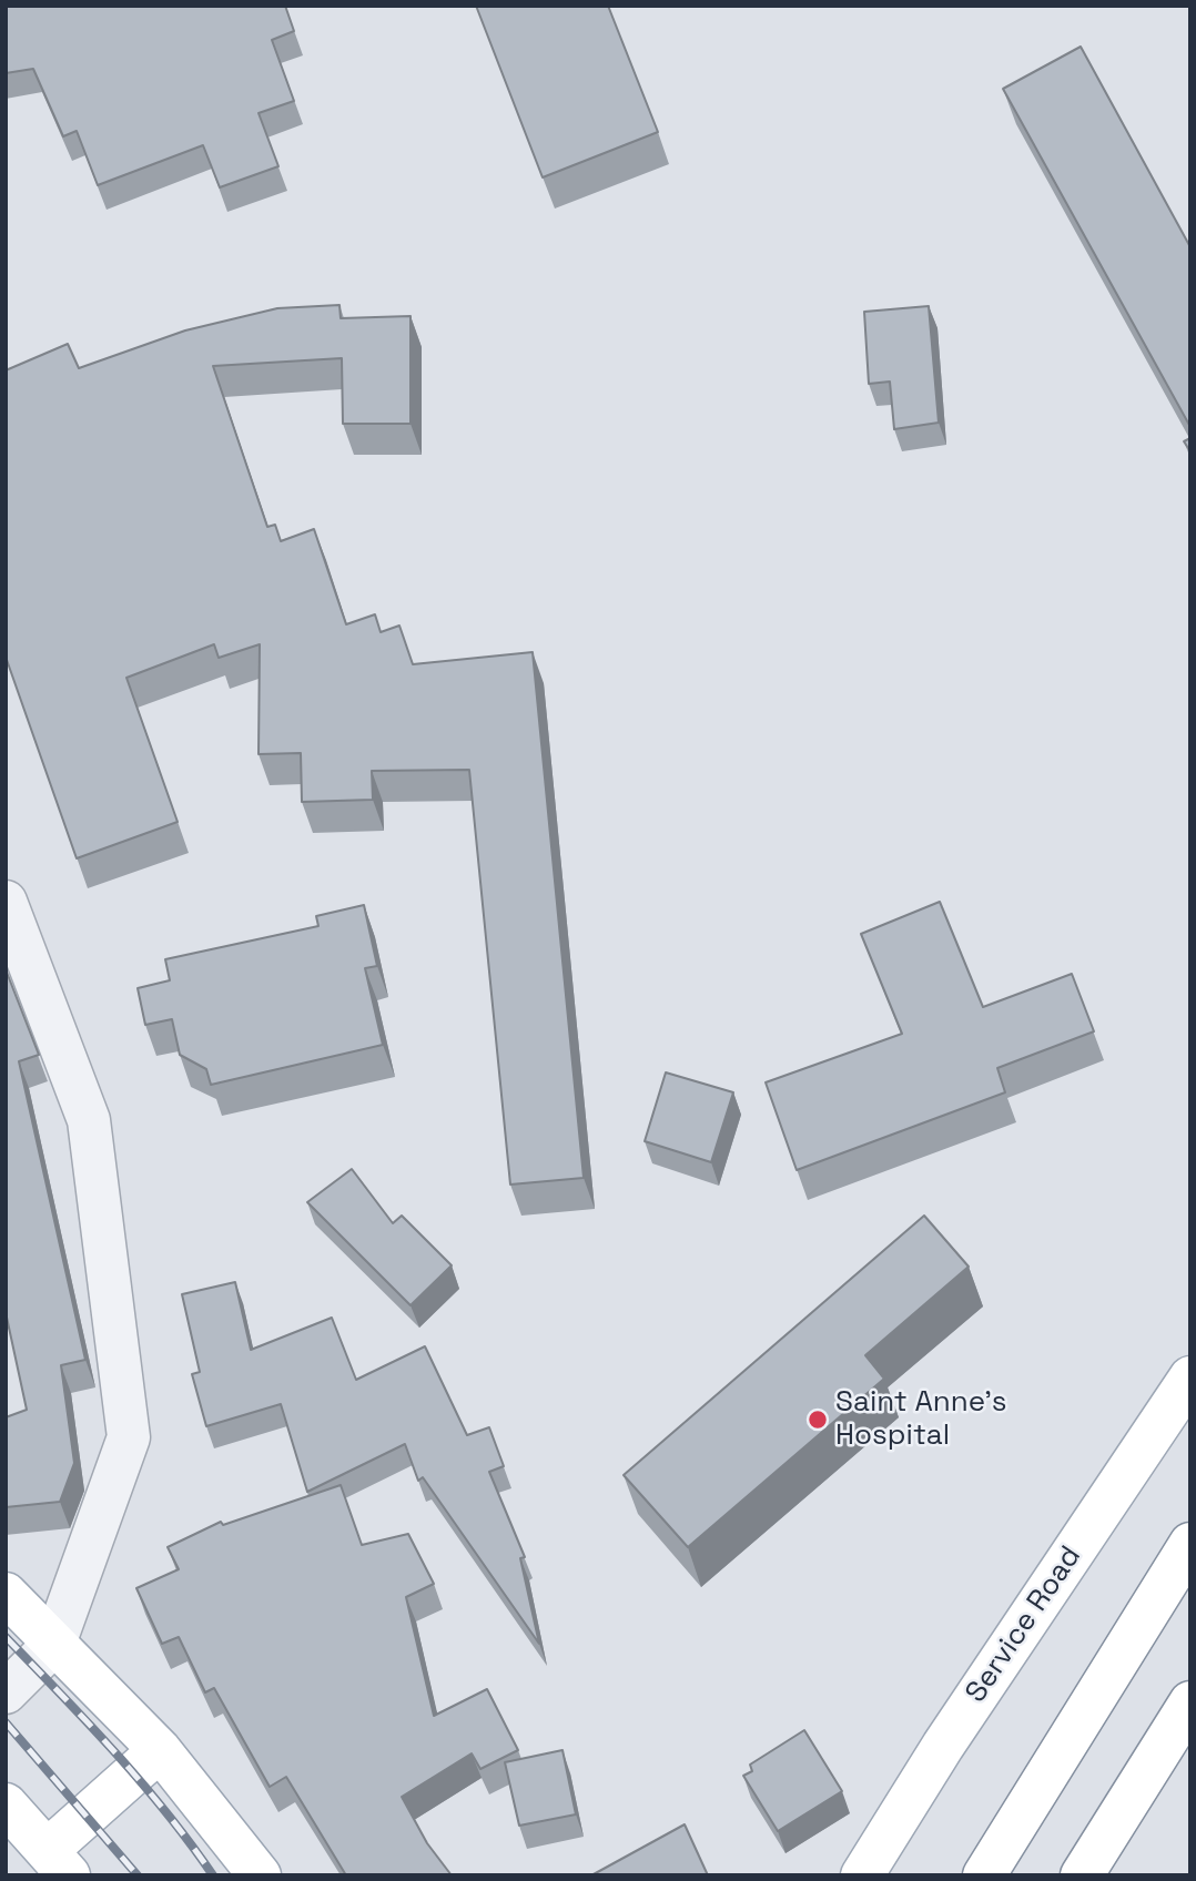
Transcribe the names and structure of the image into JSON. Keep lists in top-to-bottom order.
{
  "streets": {
    "main road": ["Service Road"]
  },
  "places": ["Saint Anne's Hospital"]
}
